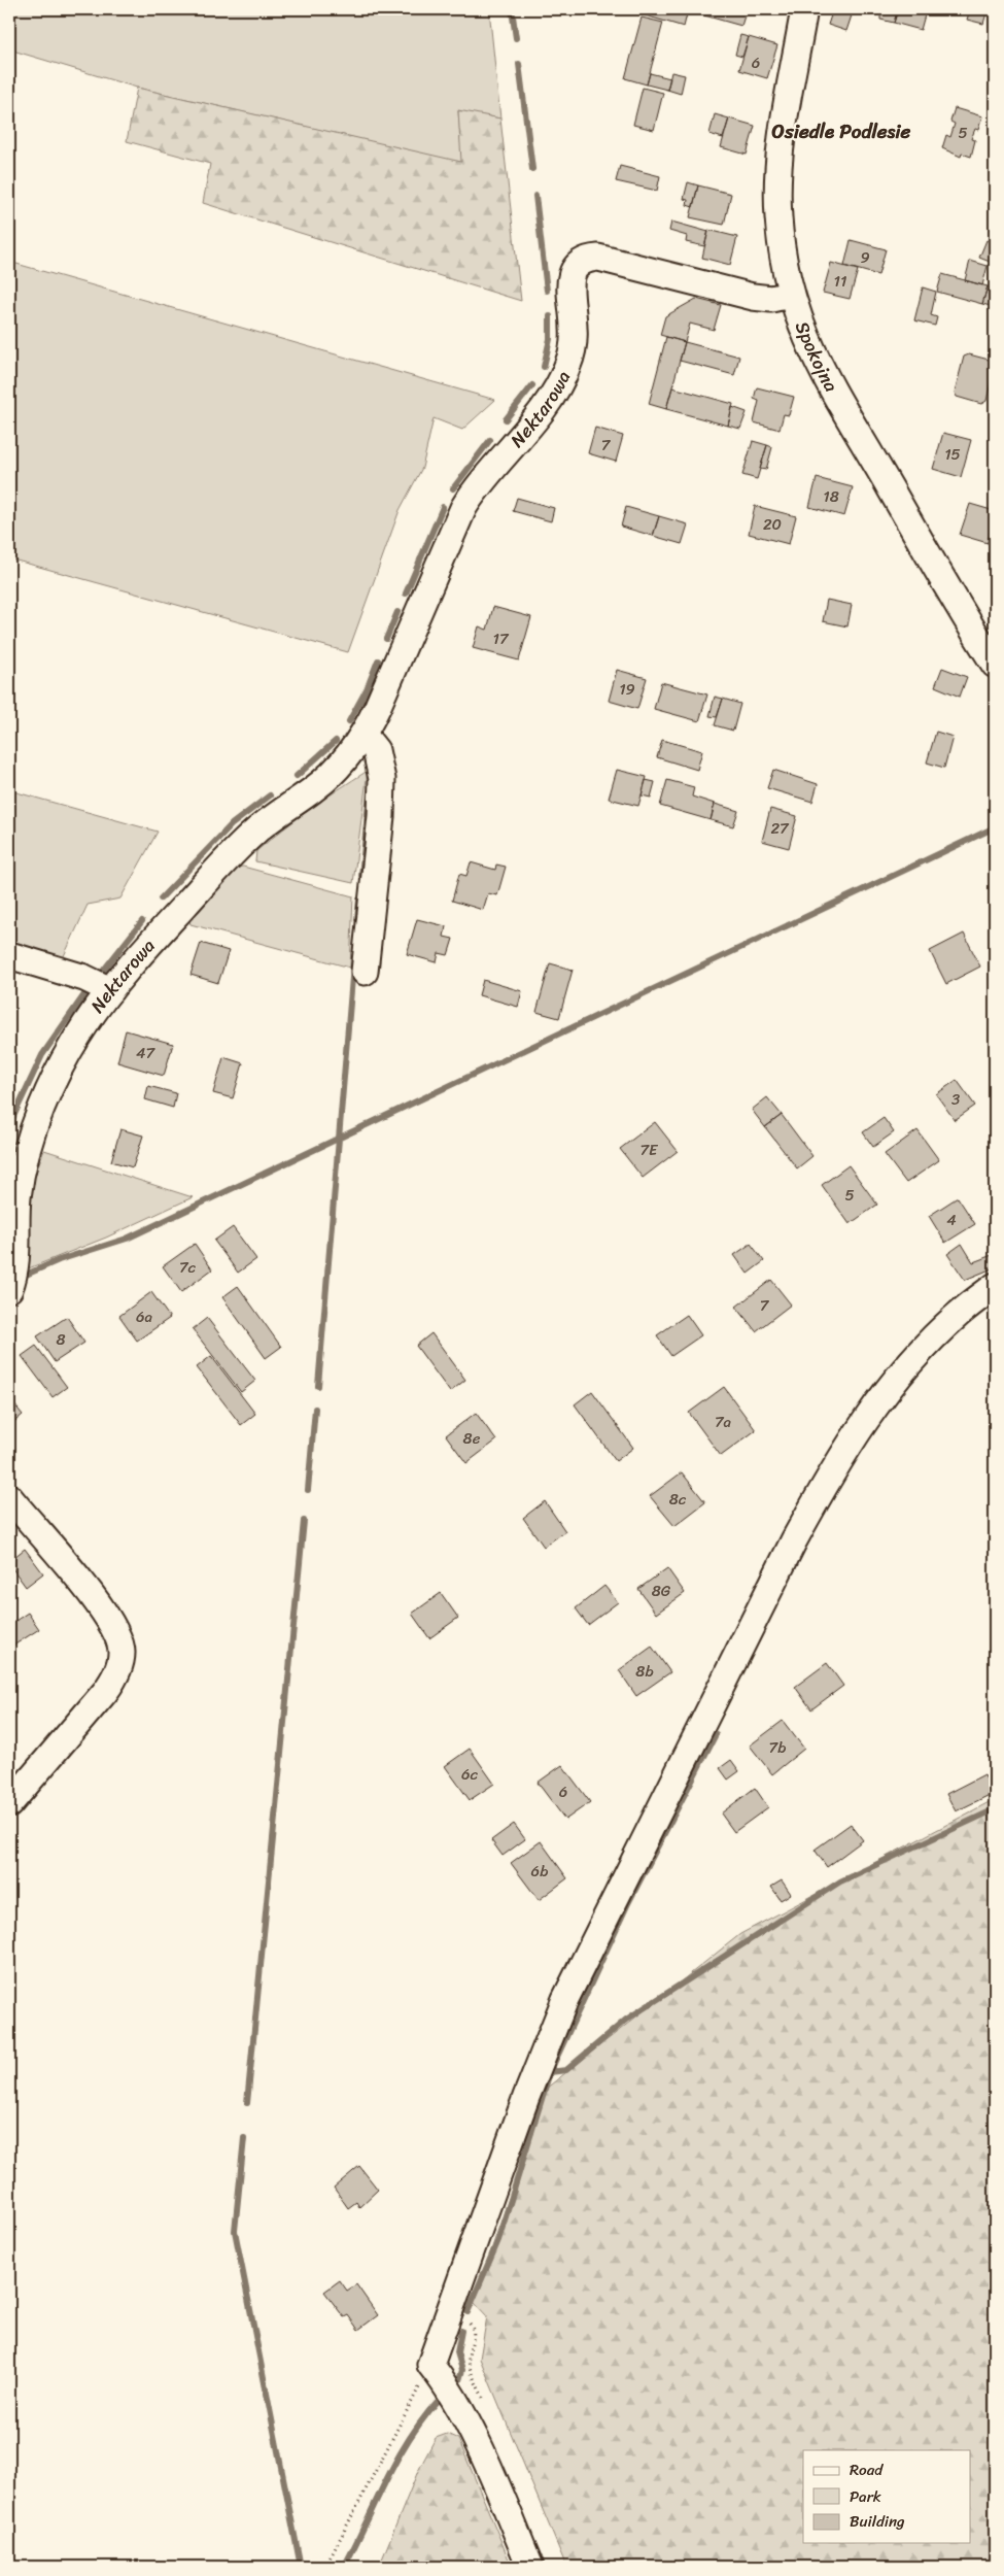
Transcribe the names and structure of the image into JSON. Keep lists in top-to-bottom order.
{
  "streets": {
    "street": ["Spokojna", "Nektarowa"]
  },
  "crossings": [
    ["Spokojna", "Nektarowa"]
  ],
  "districts": ["Osiedle Podlesie"],
  "house_numbers": [
    "6",
    "5",
    "9",
    "11",
    "7",
    "15",
    "18",
    "20",
    "17",
    "19",
    "27",
    "47",
    "3",
    "7E",
    "5",
    "4",
    "7c",
    "7",
    "6a",
    "8",
    "7a",
    "8e",
    "8c",
    "8G",
    "8b",
    "7b",
    "6c",
    "6",
    "6b"
  ],
  "legend": ["Road", "Park", "Building"]
}
